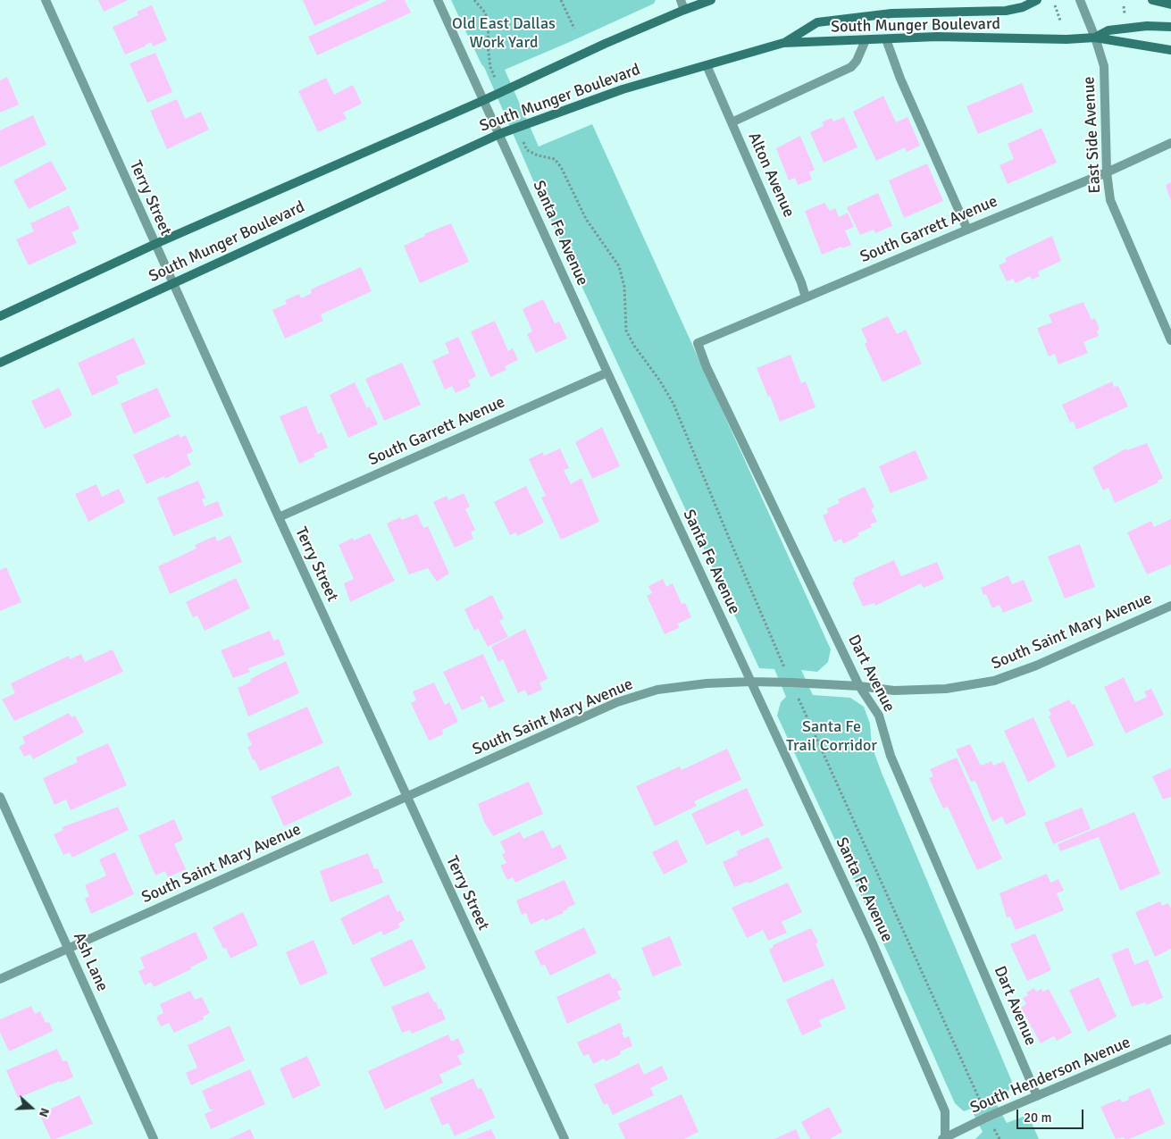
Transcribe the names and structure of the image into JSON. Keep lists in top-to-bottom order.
{
  "streets": {
    "main road": ["South Munger Boulevard"],
    "street": [
      "East Side Avenue",
      "Alton Avenue",
      "Terry Street",
      "South Garrett Avenue",
      "Santa Fe Avenue",
      "South Saint Mary Avenue",
      "Dart Avenue",
      "Ash Lane",
      "South Henderson Avenue"
    ]
  },
  "crossings": [
    ["South Munger Boulevard", "East Side Avenue"],
    ["South Munger Boulevard", "Alton Avenue"],
    ["South Munger Boulevard", "Terry Street"],
    ["South Munger Boulevard", "Santa Fe Avenue"],
    ["East Side Avenue", "South Garrett Avenue"],
    ["Alton Avenue", "South Garrett Avenue"],
    ["Terry Street", "South Garrett Avenue"],
    ["Terry Street", "South Saint Mary Avenue"],
    ["South Garrett Avenue", "Santa Fe Avenue"],
    ["South Garrett Avenue", "Dart Avenue"],
    ["Santa Fe Avenue", "South Saint Mary Avenue"],
    ["Santa Fe Avenue", "South Henderson Avenue"],
    ["South Saint Mary Avenue", "Dart Avenue"],
    ["South Saint Mary Avenue", "Ash Lane"],
    ["Dart Avenue", "South Henderson Avenue"]
  ],
  "parks": ["Old East Dallas Work Yard", "Santa Fe Trail Corridor"],
  "scale_bar": "20 m",
  "north": "right"
}
